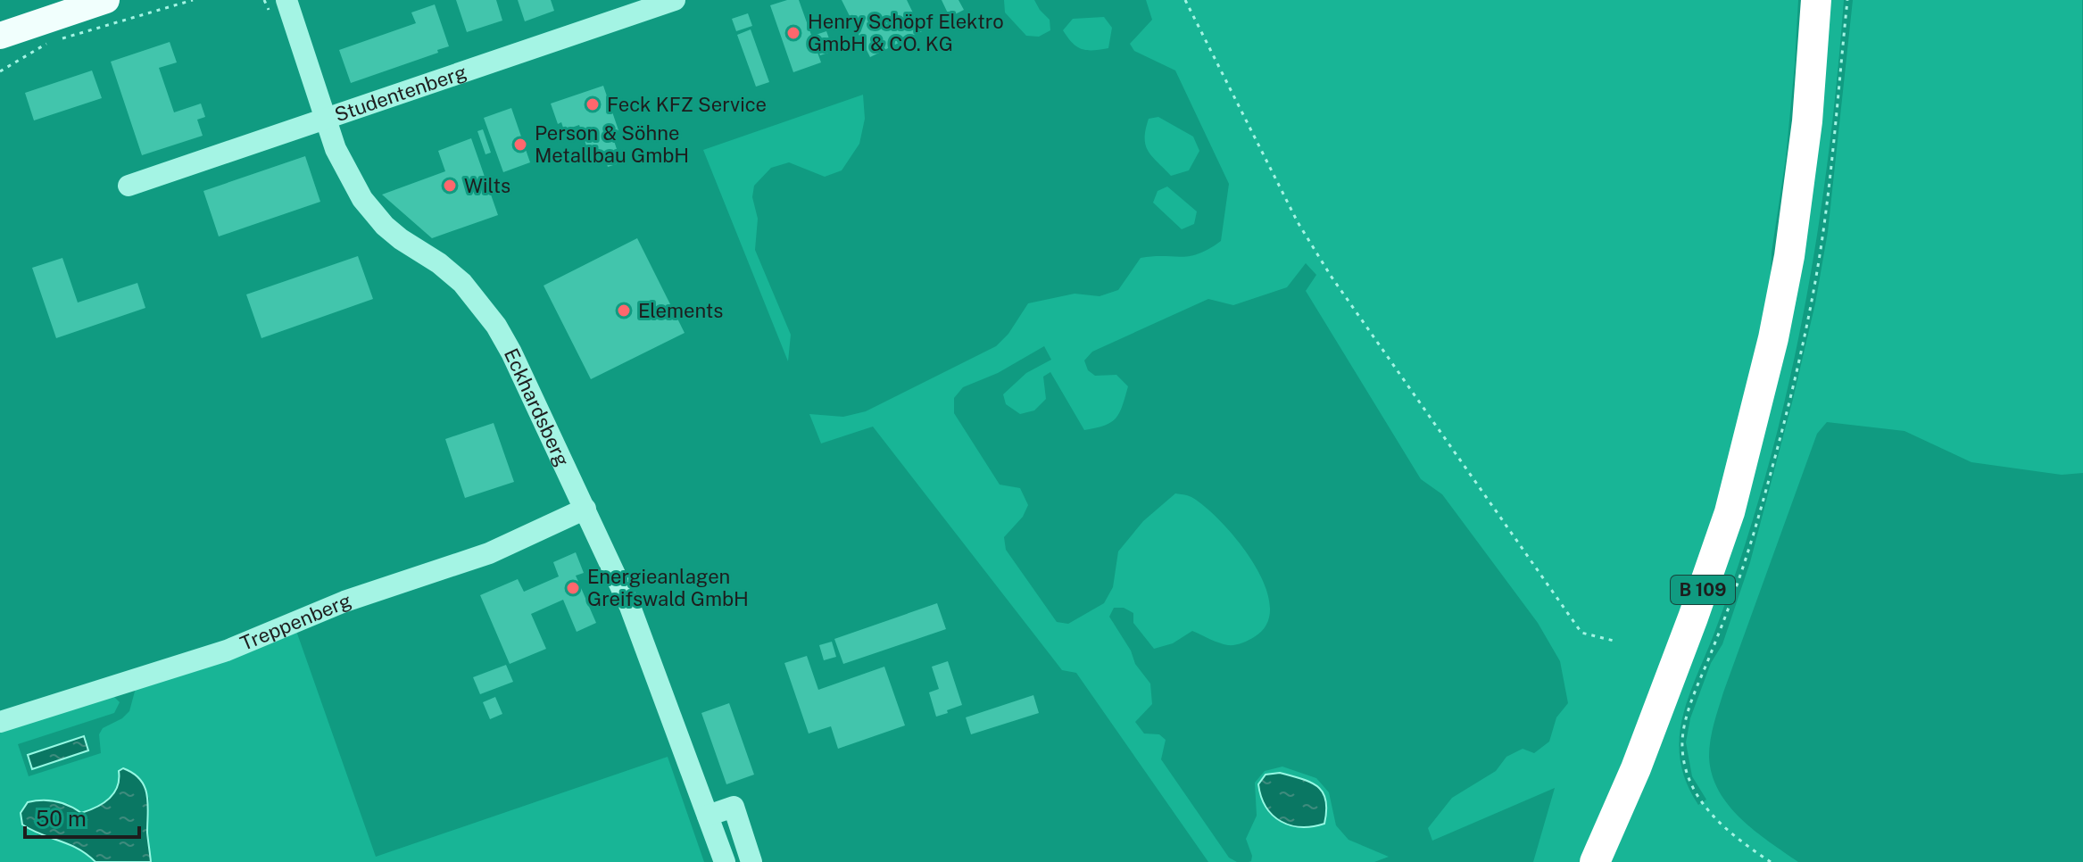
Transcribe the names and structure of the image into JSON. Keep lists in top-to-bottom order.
{
  "streets": {
    "highway": ["B 109"],
    "street": ["Studentenberg", "Eckhardsberg", "Treppenberg"]
  },
  "crossings": [
    ["Studentenberg", "Eckhardsberg"],
    ["Eckhardsberg", "Treppenberg"]
  ],
  "places": [
    "Henry Schöpf Elektro GmbH & CO. KG",
    "Feck KFZ Service",
    "Person & Söhne Metallbau GmbH",
    "Wilts",
    "Elements",
    "Energieanlagen Greifswald GmbH"
  ],
  "scale_bar": "50 m"
}
